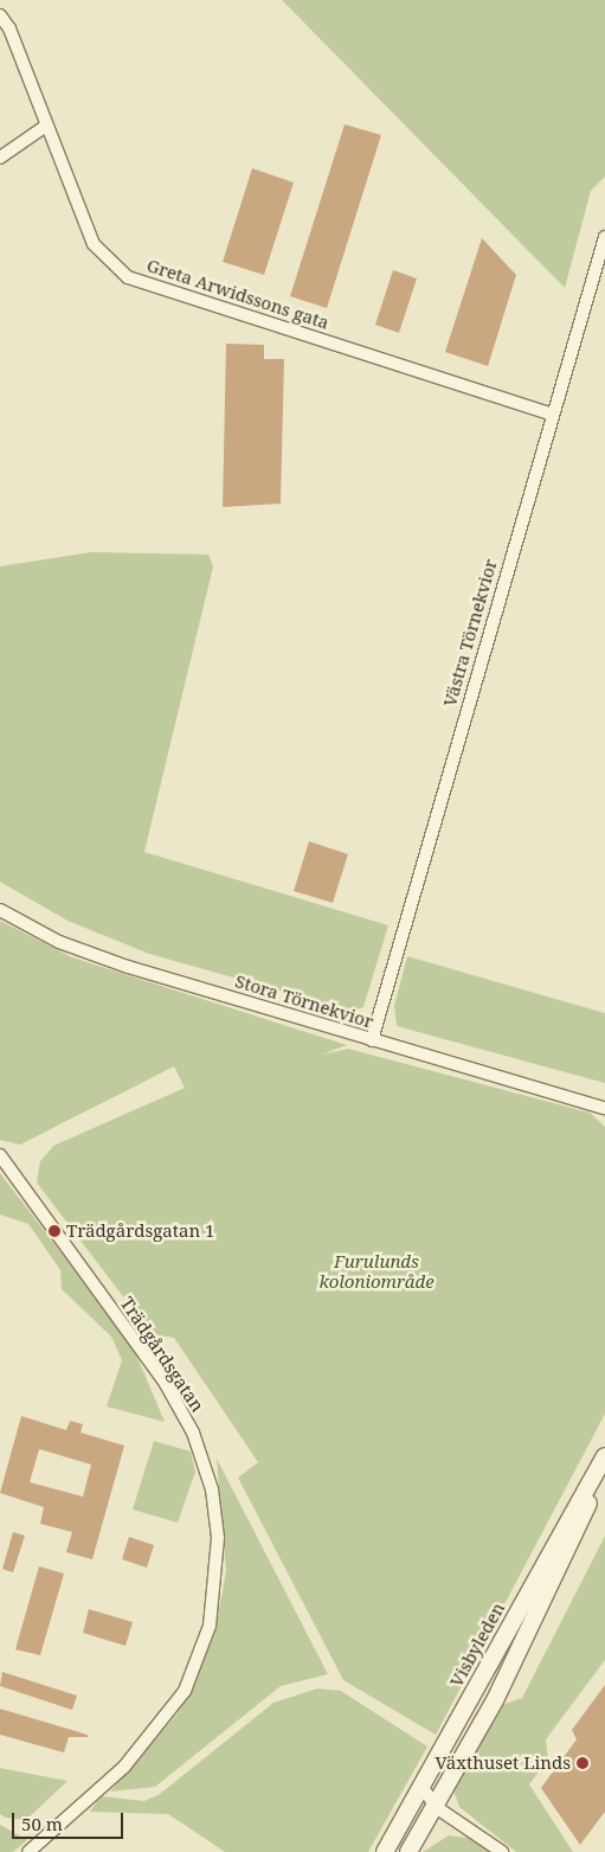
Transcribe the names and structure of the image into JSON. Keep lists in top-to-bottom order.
{
  "streets": {
    "main road": ["Visbyleden"],
    "street": [
      "Greta Arwidssons gata",
      "Västra Törnekvior",
      "Stora Törnekvior",
      "Trädgårdsgatan"
    ]
  },
  "crossings": [
    ["Greta Arwidssons gata", "Västra Törnekvior"],
    ["Västra Törnekvior", "Stora Törnekvior"]
  ],
  "parks": ["Furulunds koloniområde"],
  "places": ["Trädgårdsgatan 1", "Växthuset Linds"],
  "scale_bar": "50 m"
}
